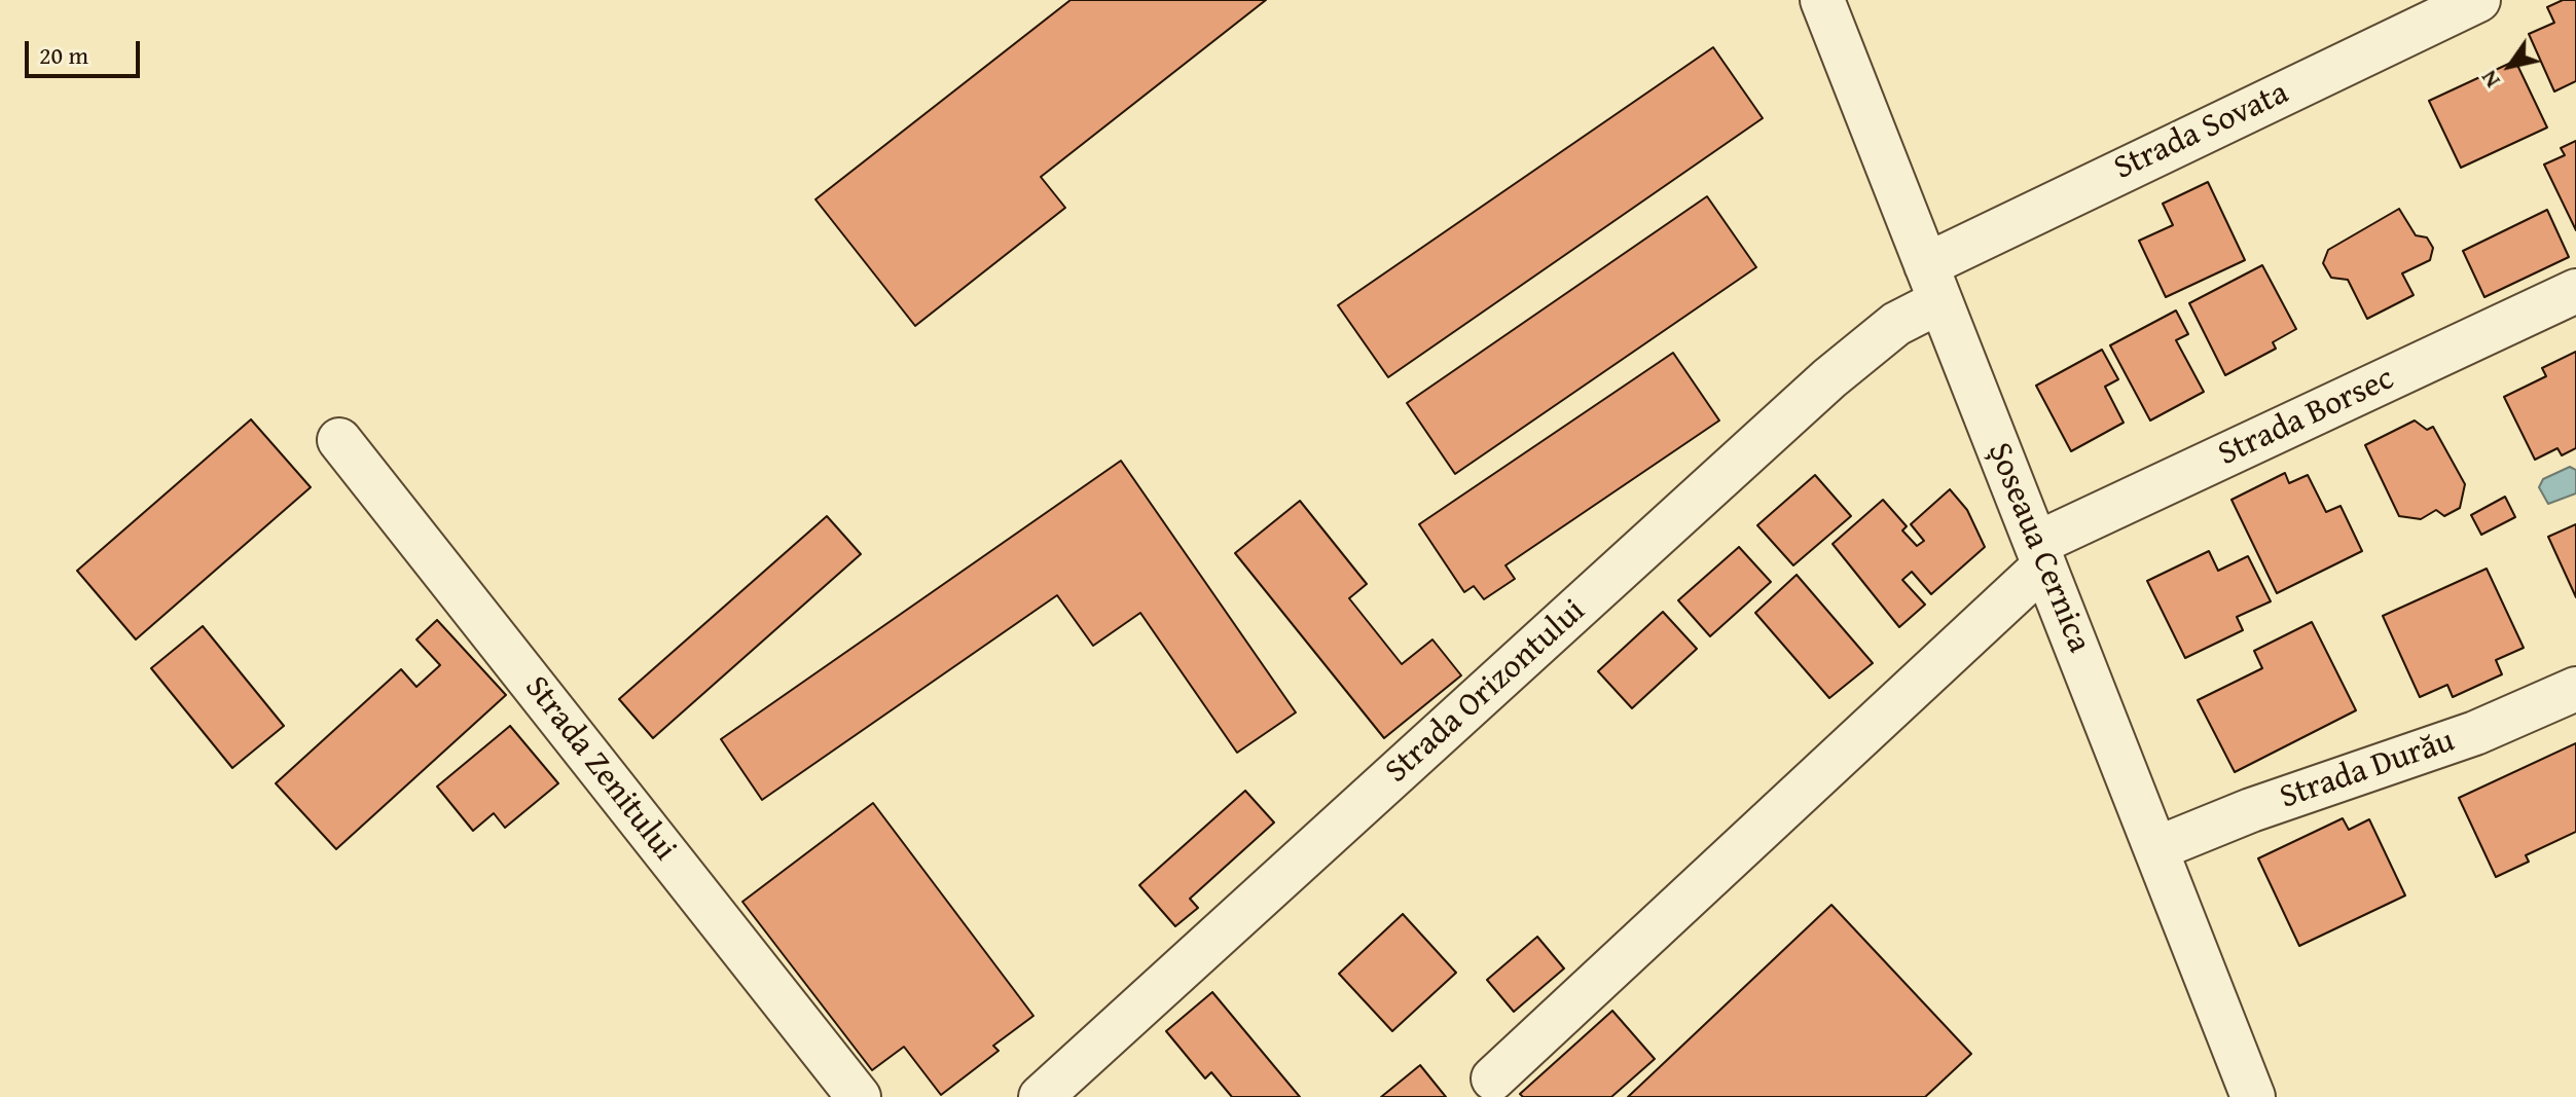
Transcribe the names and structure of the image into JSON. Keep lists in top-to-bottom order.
{
  "streets": {
    "street": [
      "Strada Sovata",
      "Strada Borsec",
      "Șoseaua Cernica",
      "Strada Orizontului",
      "Strada Zenitului",
      "Strada Durău"
    ]
  },
  "crossings": [
    ["Strada Sovata", "Șoseaua Cernica"],
    ["Strada Sovata", "Strada Orizontului"],
    ["Strada Borsec", "Șoseaua Cernica"],
    ["Șoseaua Cernica", "Strada Orizontului"],
    ["Șoseaua Cernica", "Strada Durău"]
  ],
  "scale_bar": "20 m",
  "north": "bottom left"
}
